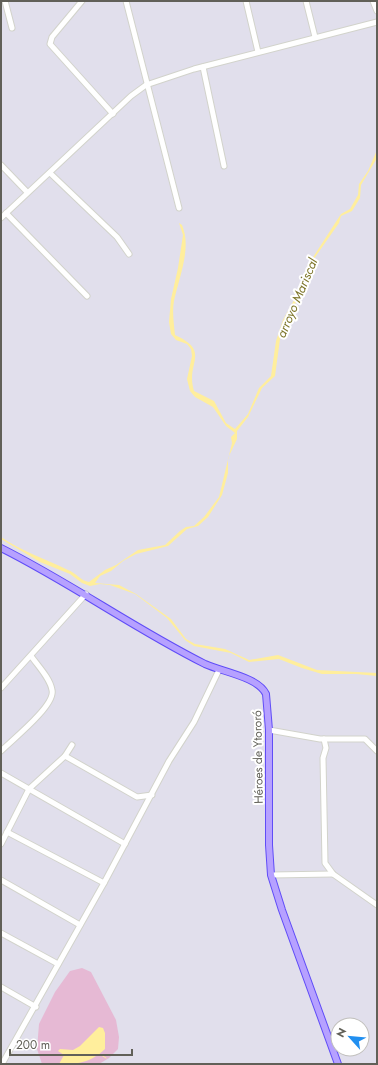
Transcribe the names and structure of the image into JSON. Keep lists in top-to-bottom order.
{
  "streets": {
    "main road": ["Héroes de Ytororó"]
  },
  "water": ["arroyo Mariscal"],
  "scale_bar": "200 m",
  "north": "top left"
}
